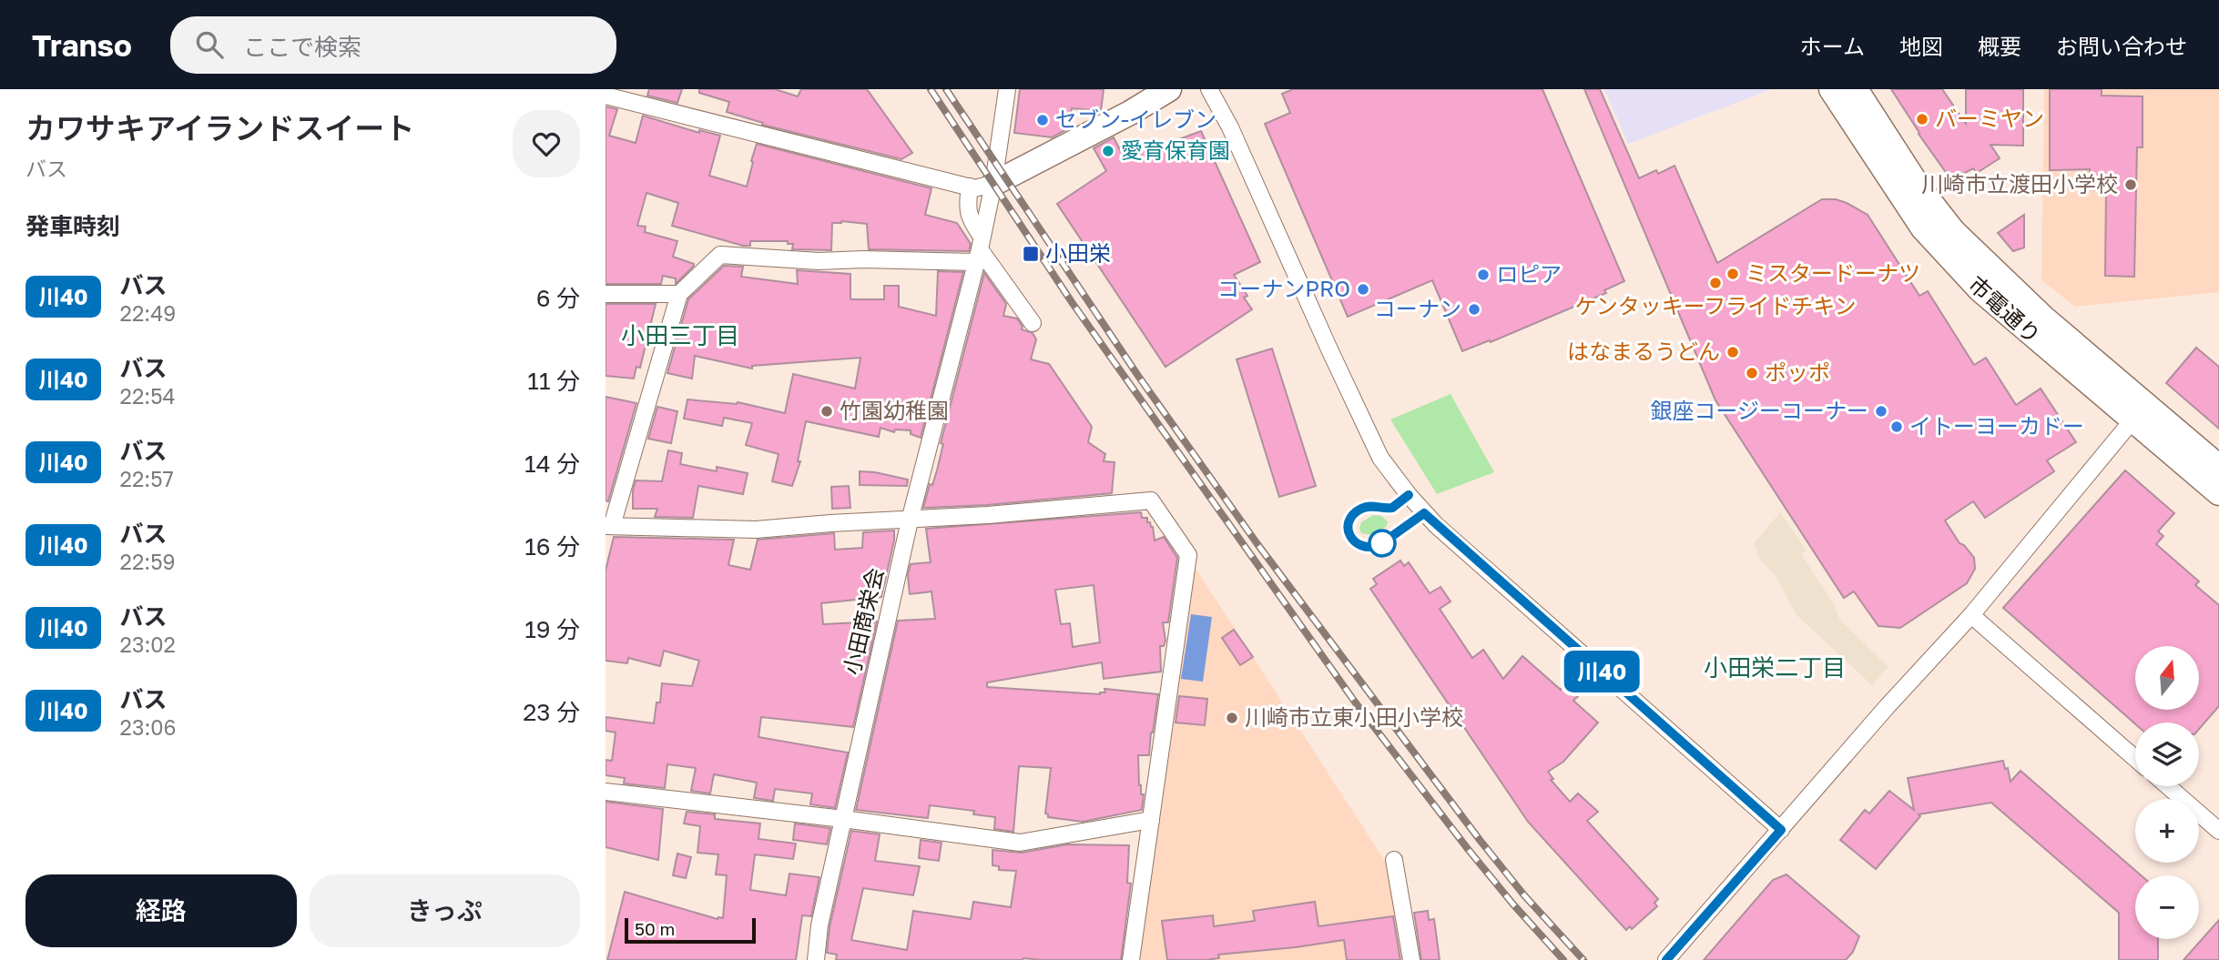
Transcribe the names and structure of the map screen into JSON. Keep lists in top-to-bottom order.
{
  "streets": {
    "street": ["市電通り", "小田商栄会"]
  },
  "districts": ["小田三丁目", "小田栄二丁目"],
  "places": {
    "other": [
      "バーミヤン",
      "セブン-イレブン",
      "愛育保育園",
      "川崎市立渡田小学校",
      "ミスタードーナツ",
      "ロピア",
      "ケンタッキーフライドチキン",
      "コーナンPRO",
      "コーナン",
      "はなまるうどん",
      "ポッポ",
      "竹園幼稚園",
      "銀座コージーコーナー",
      "イトーヨーカドー",
      "川崎市立東小田小学校"
    ],
    "transit": ["小田栄"]
  },
  "lines": ["bus line 川40"],
  "scale_bar": "50 m",
  "north": "top",
  "page": {
    "header": "Transo",
    "search": "ここで検索",
    "nav": [
      "ホーム",
      "地図",
      "概要",
      "お問い合わせ"
    ],
    "heading": [
      ["カワサキアイランドスイート", "バス"],
      "発車時刻"
    ],
    "on_map": "川40",
    "list": [
      {
        "mark": "川40",
        "name": "バス",
        "note": "22:49",
        "value": "6 分"
      },
      {
        "mark": "川40",
        "name": "バス",
        "note": "22:54",
        "value": "11 分"
      },
      {
        "mark": "川40",
        "name": "バス",
        "note": "22:57",
        "value": "14 分"
      },
      {
        "mark": "川40",
        "name": "バス",
        "note": "22:59",
        "value": "16 分"
      },
      {
        "mark": "川40",
        "name": "バス",
        "note": "23:02",
        "value": "19 分"
      },
      {
        "mark": "川40",
        "name": "バス",
        "note": "23:06",
        "value": "23 分"
      }
    ],
    "map_buttons": ["+", "−"],
    "buttons": ["経路", "きっぷ"],
    "scale": "50 m"
  }
}
